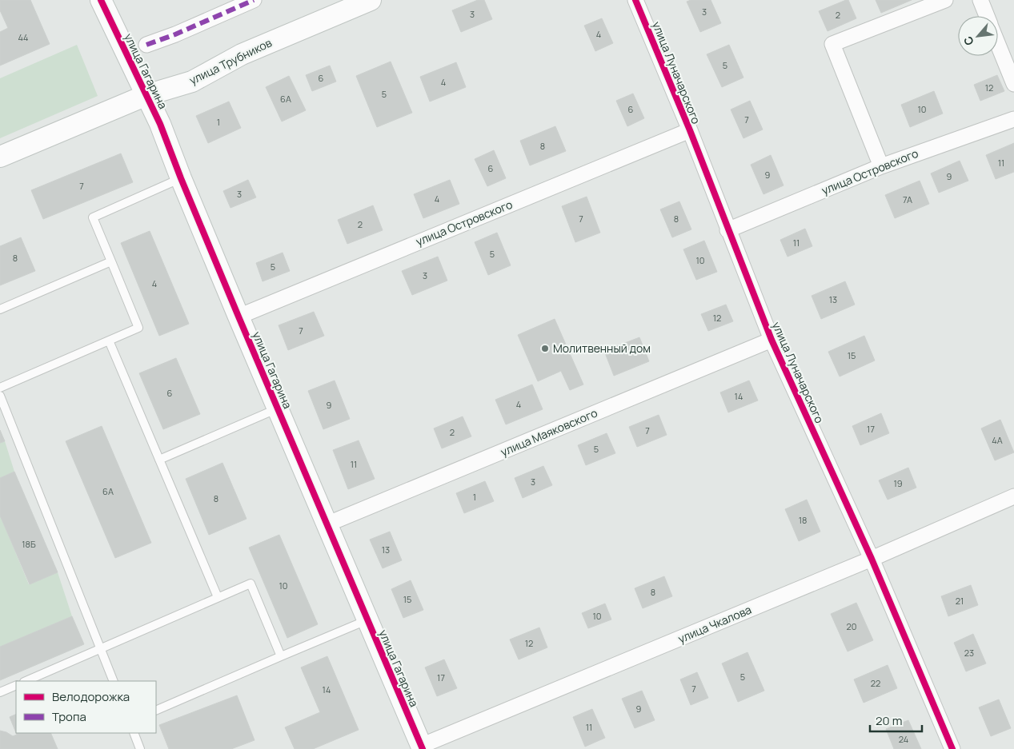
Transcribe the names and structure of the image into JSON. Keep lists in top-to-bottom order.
{
  "streets": {
    "street": [
      "улица Трубников",
      "улица Гагарина",
      "улица Луначарского",
      "улица Островского",
      "улица Маяковского",
      "улица Чкалова"
    ]
  },
  "crossings": [
    ["улица Трубников", "улица Гагарина"],
    ["улица Гагарина", "улица Островского"],
    ["улица Гагарина", "улица Маяковского"],
    ["улица Гагарина", "улица Чкалова"],
    ["улица Луначарского", "улица Островского"],
    ["улица Луначарского", "улица Маяковского"],
    ["улица Луначарского", "улица Чкалова"]
  ],
  "places": ["Молитвенный дом"],
  "house_numbers": [
    "3",
    "3",
    "2",
    "4",
    "44",
    "5",
    "6",
    "4",
    "12",
    "5",
    "6А",
    "6",
    "10",
    "7",
    "1",
    "8",
    "11",
    "6",
    "9",
    "9",
    "7",
    "3",
    "4",
    "7А",
    "7",
    "8",
    "2",
    "11",
    "5",
    "8",
    "10",
    "5",
    "3",
    "4",
    "13",
    "12",
    "7",
    "15",
    "6",
    "14",
    "4",
    "9",
    "17",
    "7",
    "2",
    "4А",
    "5",
    "11",
    "3",
    "19",
    "6А",
    "1",
    "8",
    "18",
    "18Б",
    "13",
    "10",
    "8",
    "15",
    "21",
    "10",
    "20",
    "12",
    "23",
    "5",
    "17",
    "22",
    "7",
    "14",
    "9",
    "11",
    "24"
  ],
  "legend": ["Велодорожка", "Тропа"],
  "scale_bar": "20 m",
  "north": "bottom left"
}
